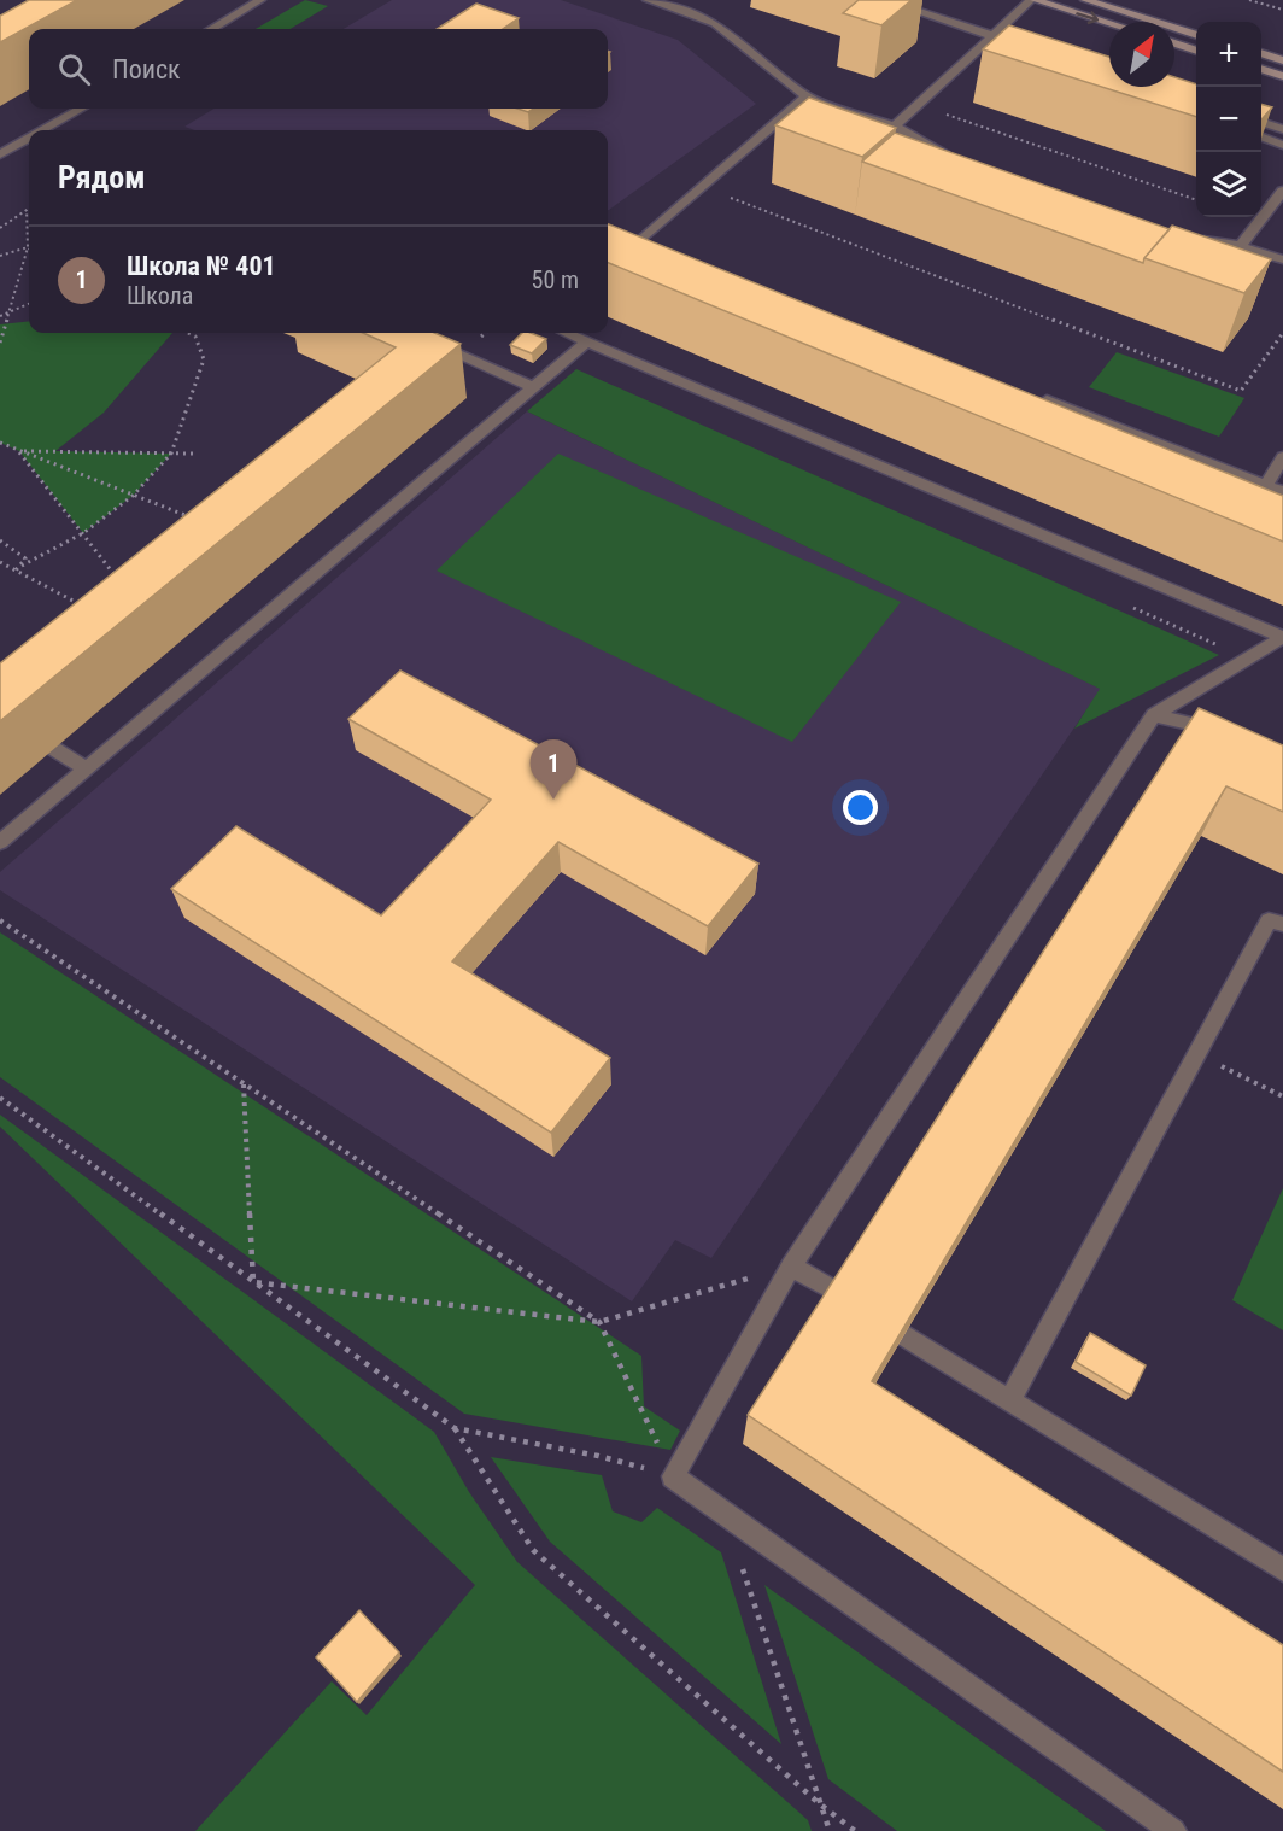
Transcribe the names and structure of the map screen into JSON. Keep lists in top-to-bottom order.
{
  "north": "top right",
  "page": {
    "map_buttons": ["+", "−"],
    "search": "Поиск",
    "heading": "Рядом",
    "list": [
      {
        "mark": "1",
        "name": "Школа № 401",
        "note": "Школа",
        "value": "50 m"
      }
    ],
    "pins": "1"
  }
}
